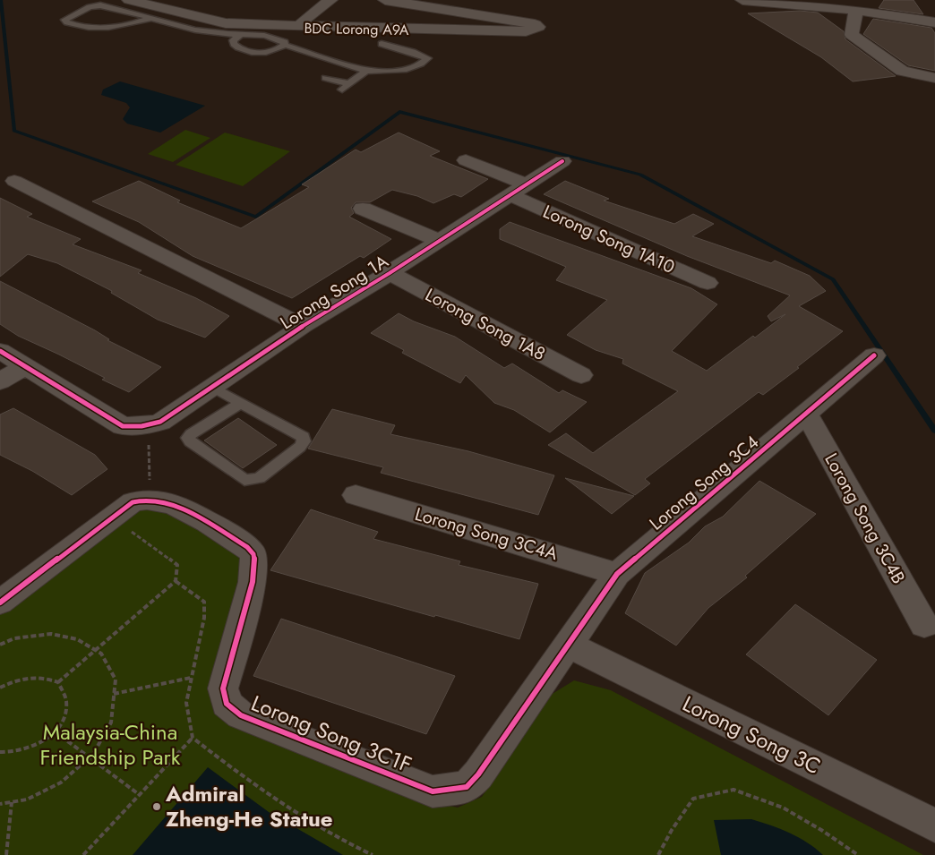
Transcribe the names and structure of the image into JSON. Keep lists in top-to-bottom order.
{
  "streets": {
    "street": [
      "BDC Lorong A9A",
      "Lorong Song 1A10",
      "Lorong Song 1A",
      "Lorong Song 1A8",
      "Lorong Song 3C4",
      "Lorong Song 3C4B",
      "Lorong Song 3C4A",
      "Lorong Song 3C1F",
      "Lorong Song 3C"
    ]
  },
  "crossings": [
    ["Lorong Song 1A10", "Lorong Song 1A"],
    ["Lorong Song 1A", "Lorong Song 1A8"],
    ["Lorong Song 3C4", "Lorong Song 3C4B"],
    ["Lorong Song 3C4", "Lorong Song 3C4A"],
    ["Lorong Song 3C4", "Lorong Song 3C1F"],
    ["Lorong Song 3C4", "Lorong Song 3C"],
    ["Lorong Song 3C1F", "Lorong Song 3C"]
  ],
  "parks": ["Malaysia-China Friendship Park"],
  "places": ["Admiral Zheng-He Statue"]
}
